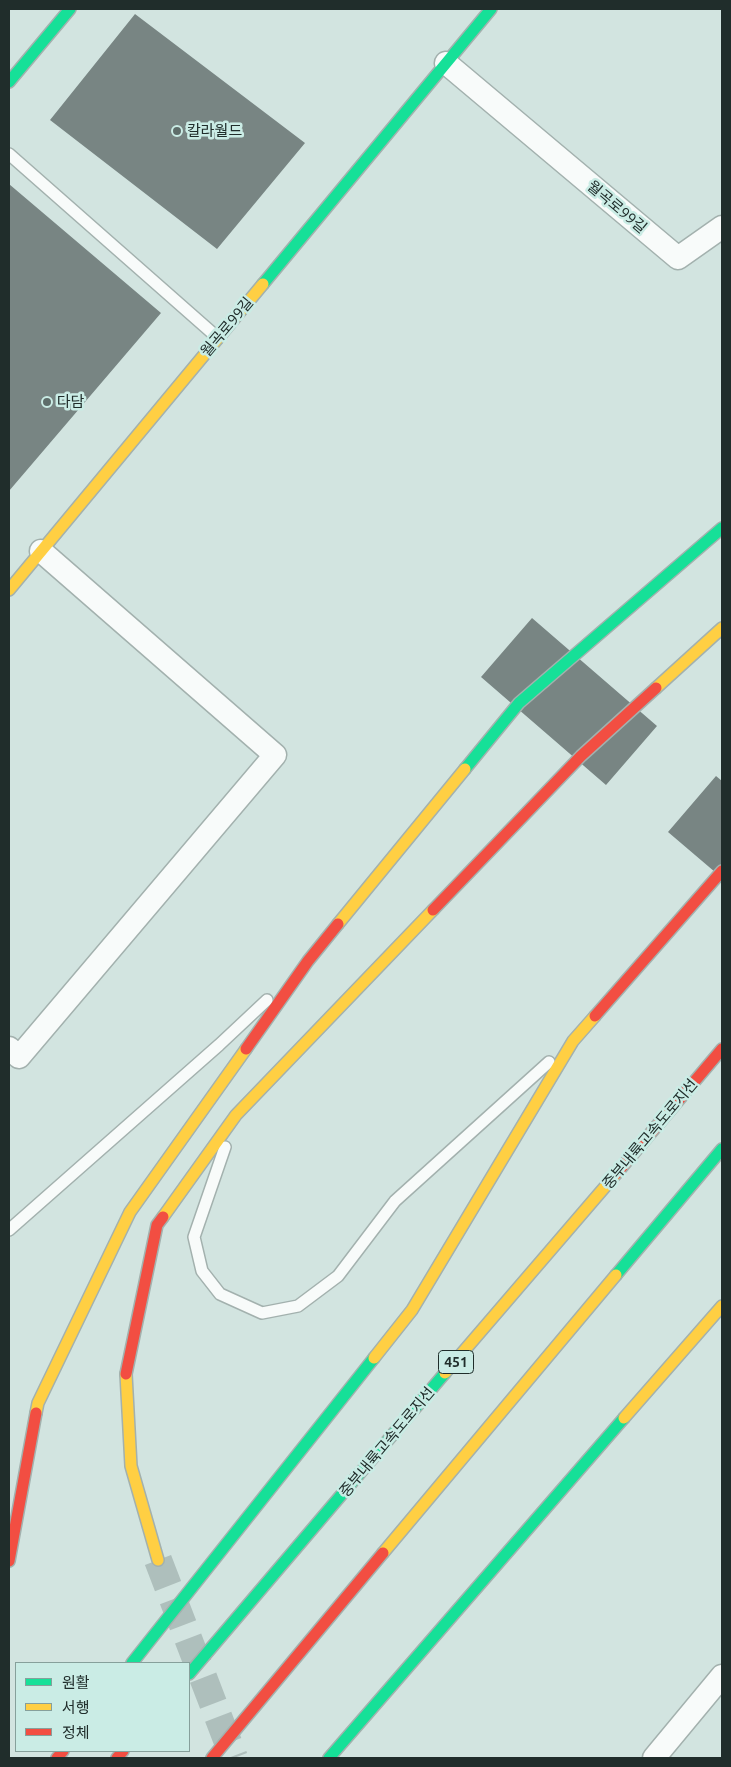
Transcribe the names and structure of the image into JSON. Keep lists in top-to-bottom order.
{
  "streets": {
    "main road": ["월곡로99길", "중부내륙고속도로지선", "451"]
  },
  "places": ["칼라월드", "다담"],
  "legend": ["원활", "서행", "정체"]
}
